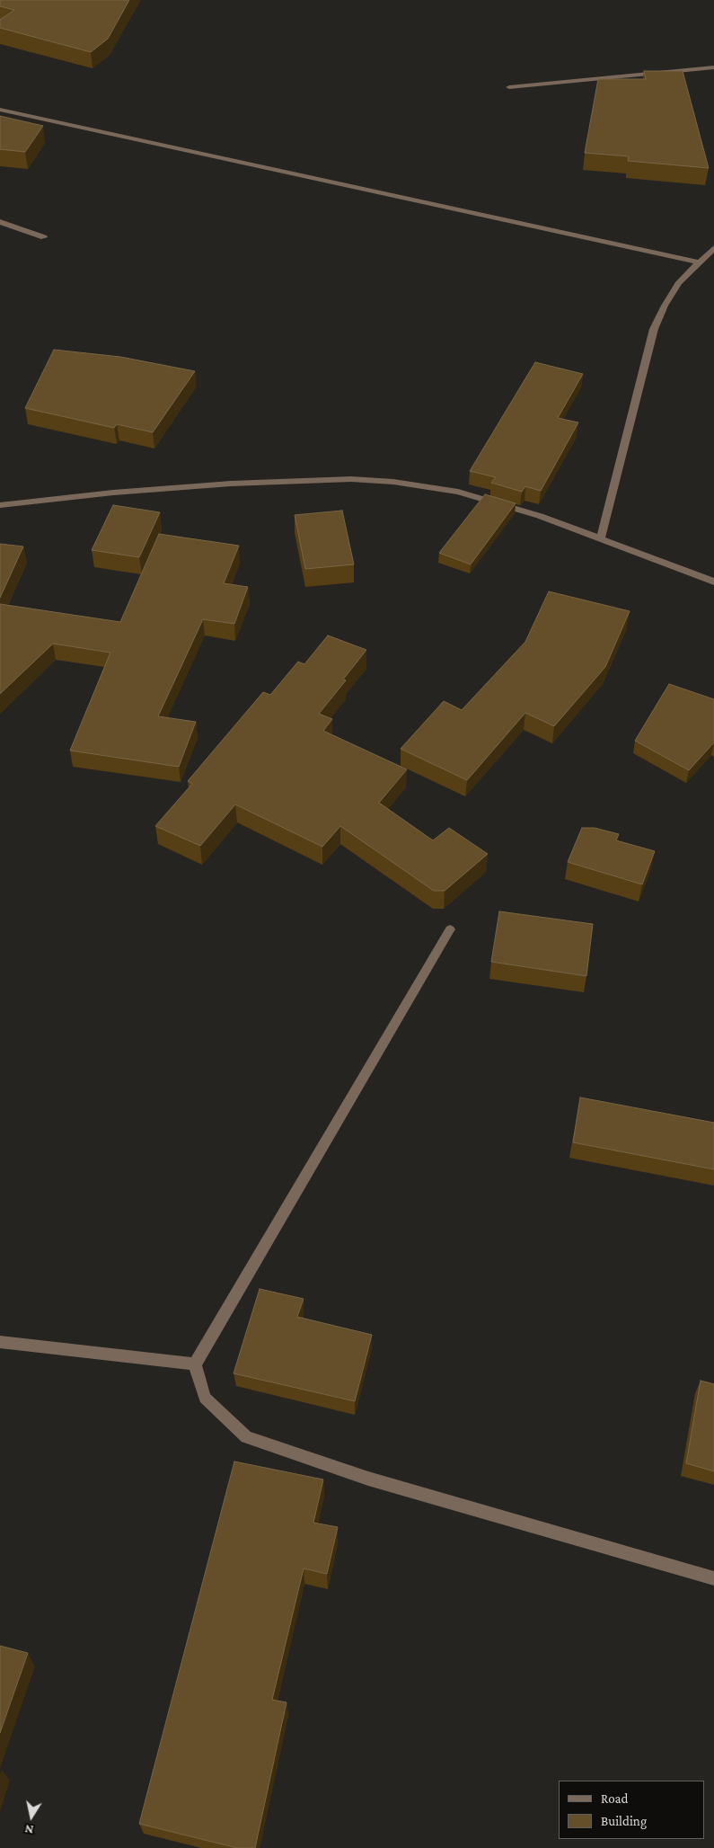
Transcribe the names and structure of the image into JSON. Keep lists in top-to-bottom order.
{
  "legend": ["Road", "Building"],
  "north": "bottom"
}
